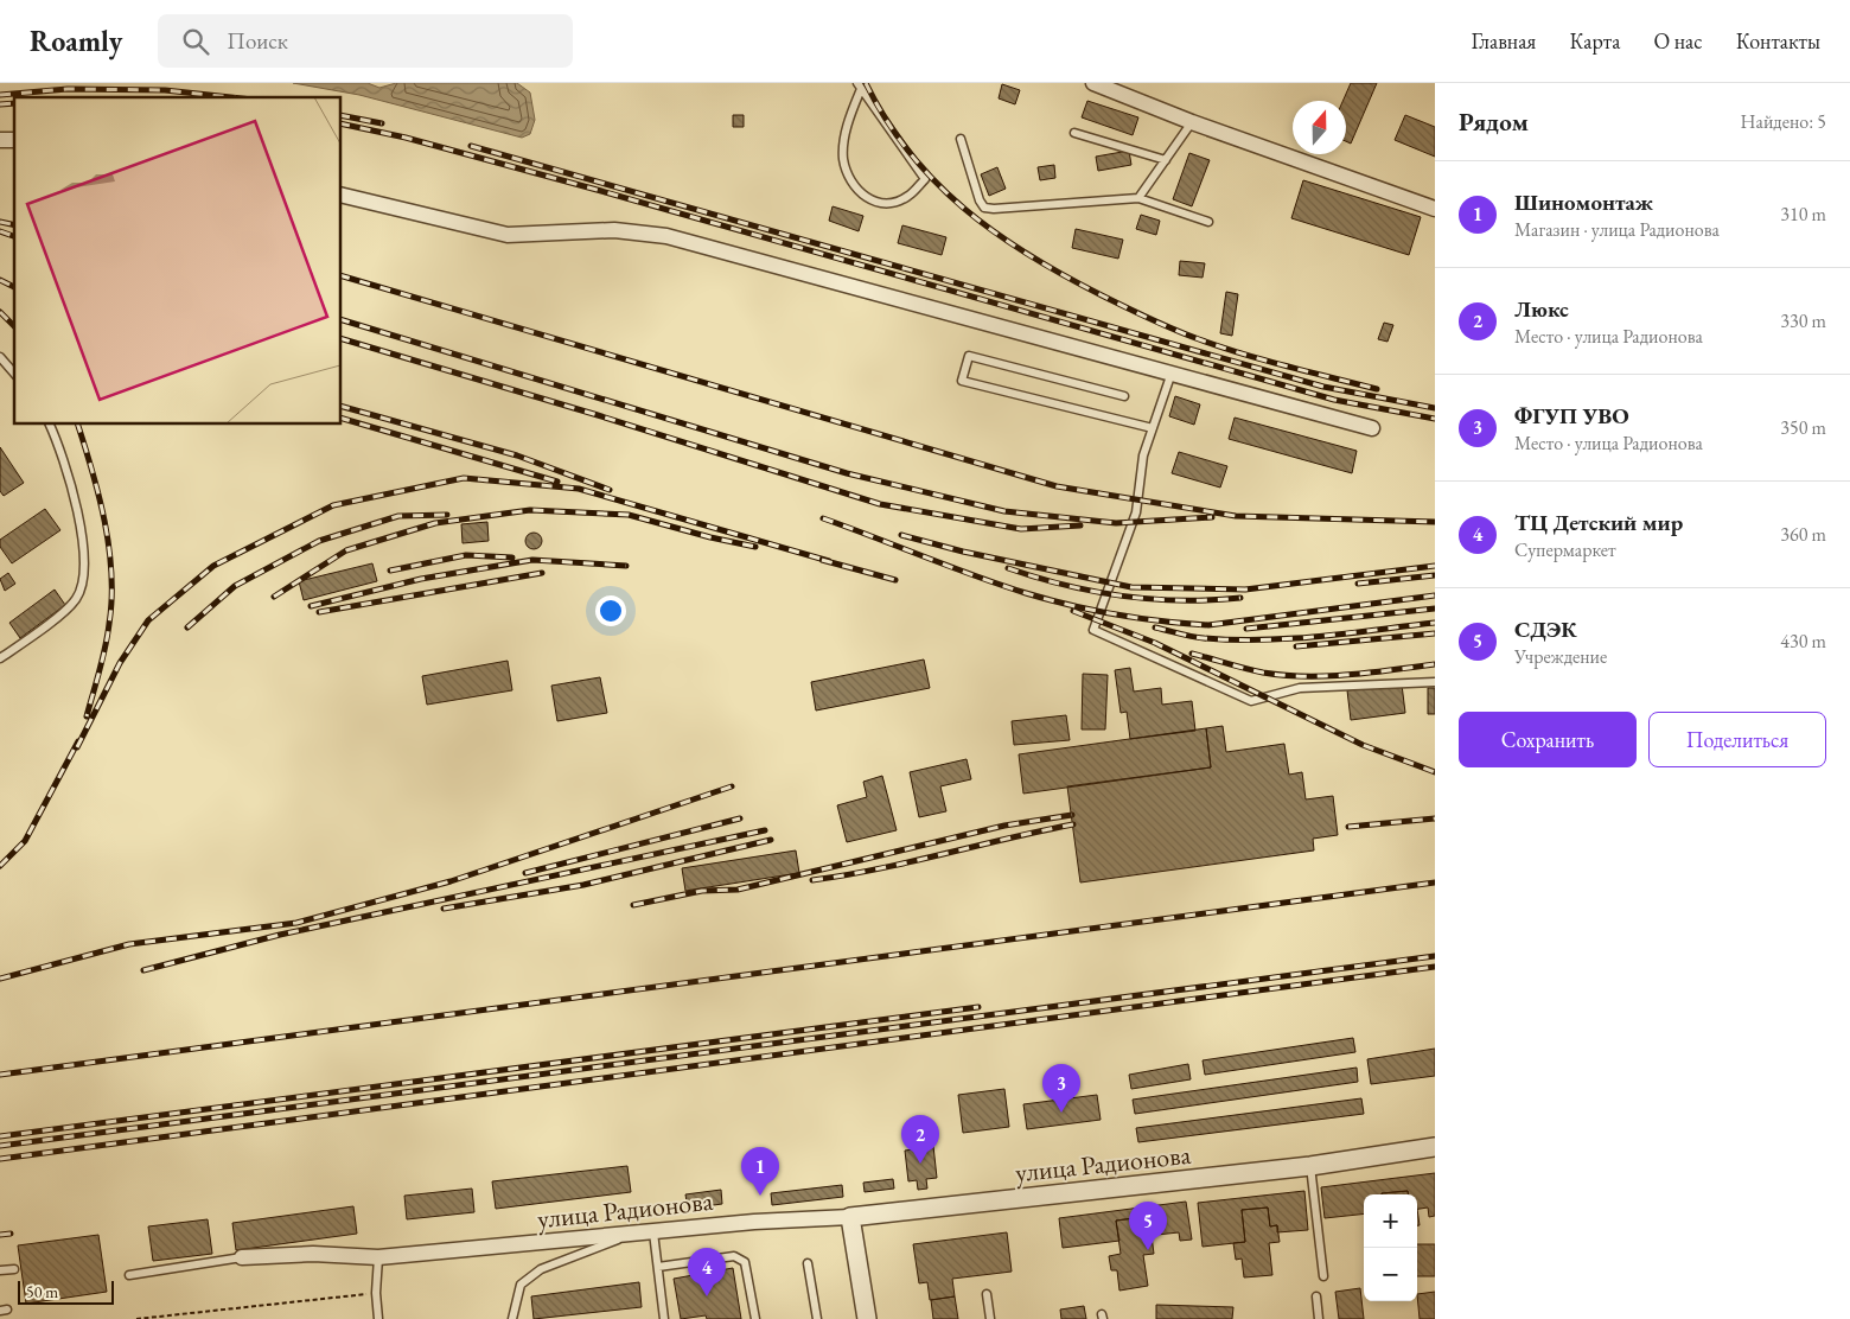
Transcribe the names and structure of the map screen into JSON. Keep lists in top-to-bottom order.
{
  "streets": {
    "street": ["улица Радионова"]
  },
  "scale_bar": "50 m",
  "north": "top",
  "page": {
    "header": "Roamly",
    "search": "Поиск",
    "nav": [
      "Главная",
      "Карта",
      "О нас",
      "Контакты"
    ],
    "heading": ["Рядом", "Найдено: 5"],
    "list": [
      {
        "mark": "1",
        "name": "Шиномонтаж",
        "note": "Магазин · улица Радионова",
        "value": "310 m"
      },
      {
        "mark": "2",
        "name": "Люкс",
        "note": "Место · улица Радионова",
        "value": "330 m"
      },
      {
        "mark": "3",
        "name": "ФГУП УВО",
        "note": "Место · улица Радионова",
        "value": "350 m"
      },
      {
        "mark": "4",
        "name": "ТЦ Детский мир",
        "note": "Супермаркет",
        "value": "360 m"
      },
      {
        "mark": "5",
        "name": "СДЭК",
        "note": "Учреждение",
        "value": "430 m"
      }
    ],
    "buttons": ["Сохранить", "Поделиться"],
    "pins": [
      "3",
      "2",
      "1",
      "5",
      "4"
    ],
    "map_buttons": ["+", "−"],
    "scale": "50 m"
  }
}
